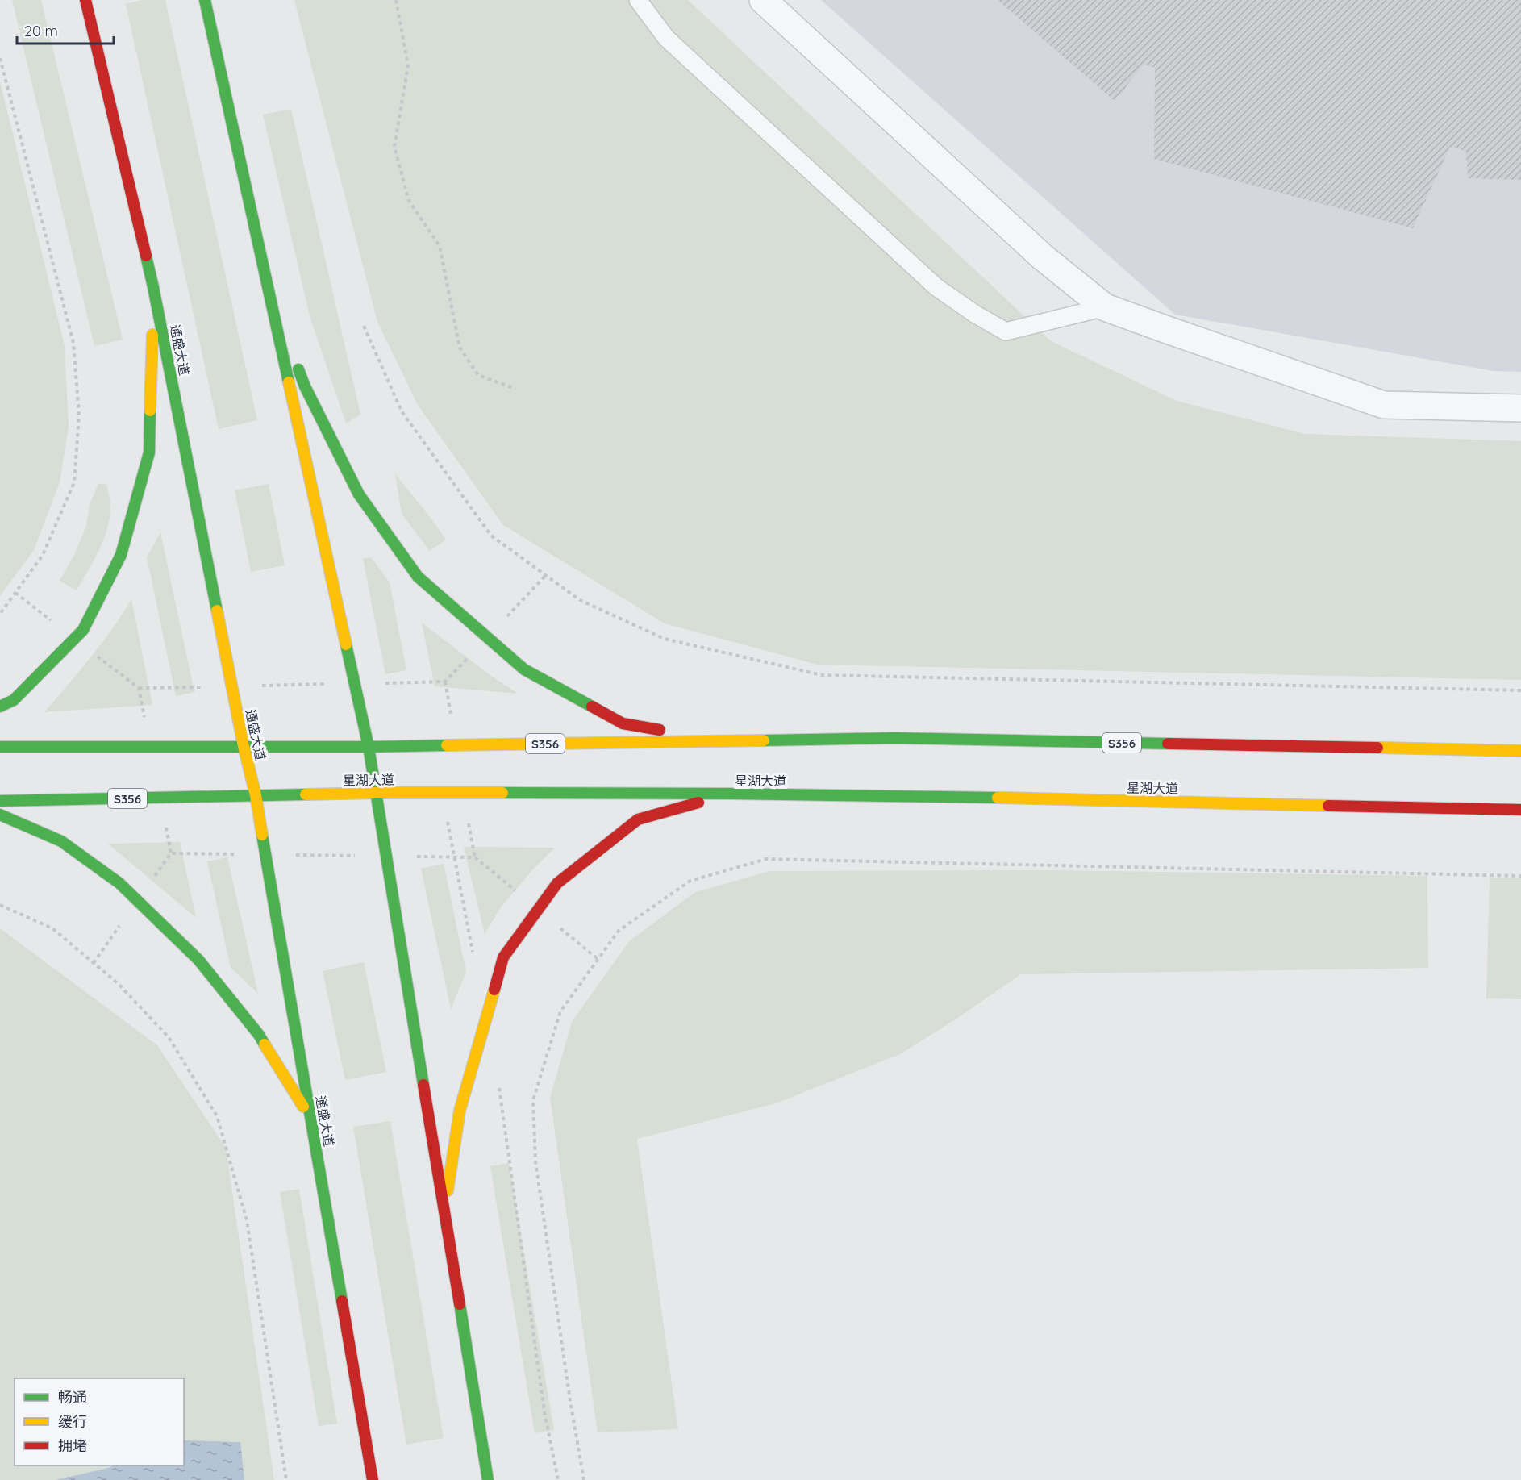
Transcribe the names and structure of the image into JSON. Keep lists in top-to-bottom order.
{
  "streets": {
    "main road": ["通盛大道", "S356", "星湖大道"]
  },
  "crossings": [
    ["通盛大道", "S356"],
    ["通盛大道", "星湖大道"]
  ],
  "legend": ["畅通", "缓行", "拥堵"],
  "scale_bar": "20 m"
}
